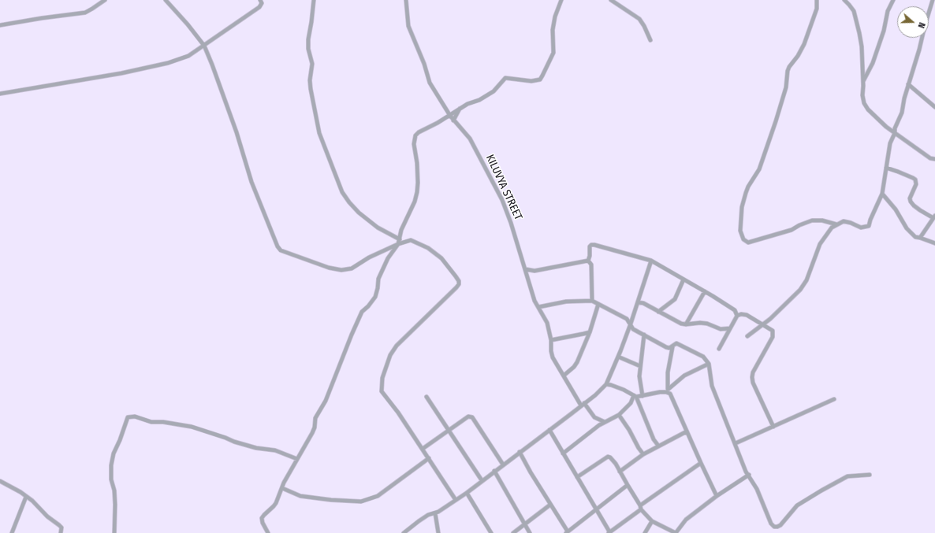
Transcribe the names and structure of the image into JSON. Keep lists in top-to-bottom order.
{
  "streets": {
    "street": ["KILUVYA STREET"]
  },
  "north": "right"
}
